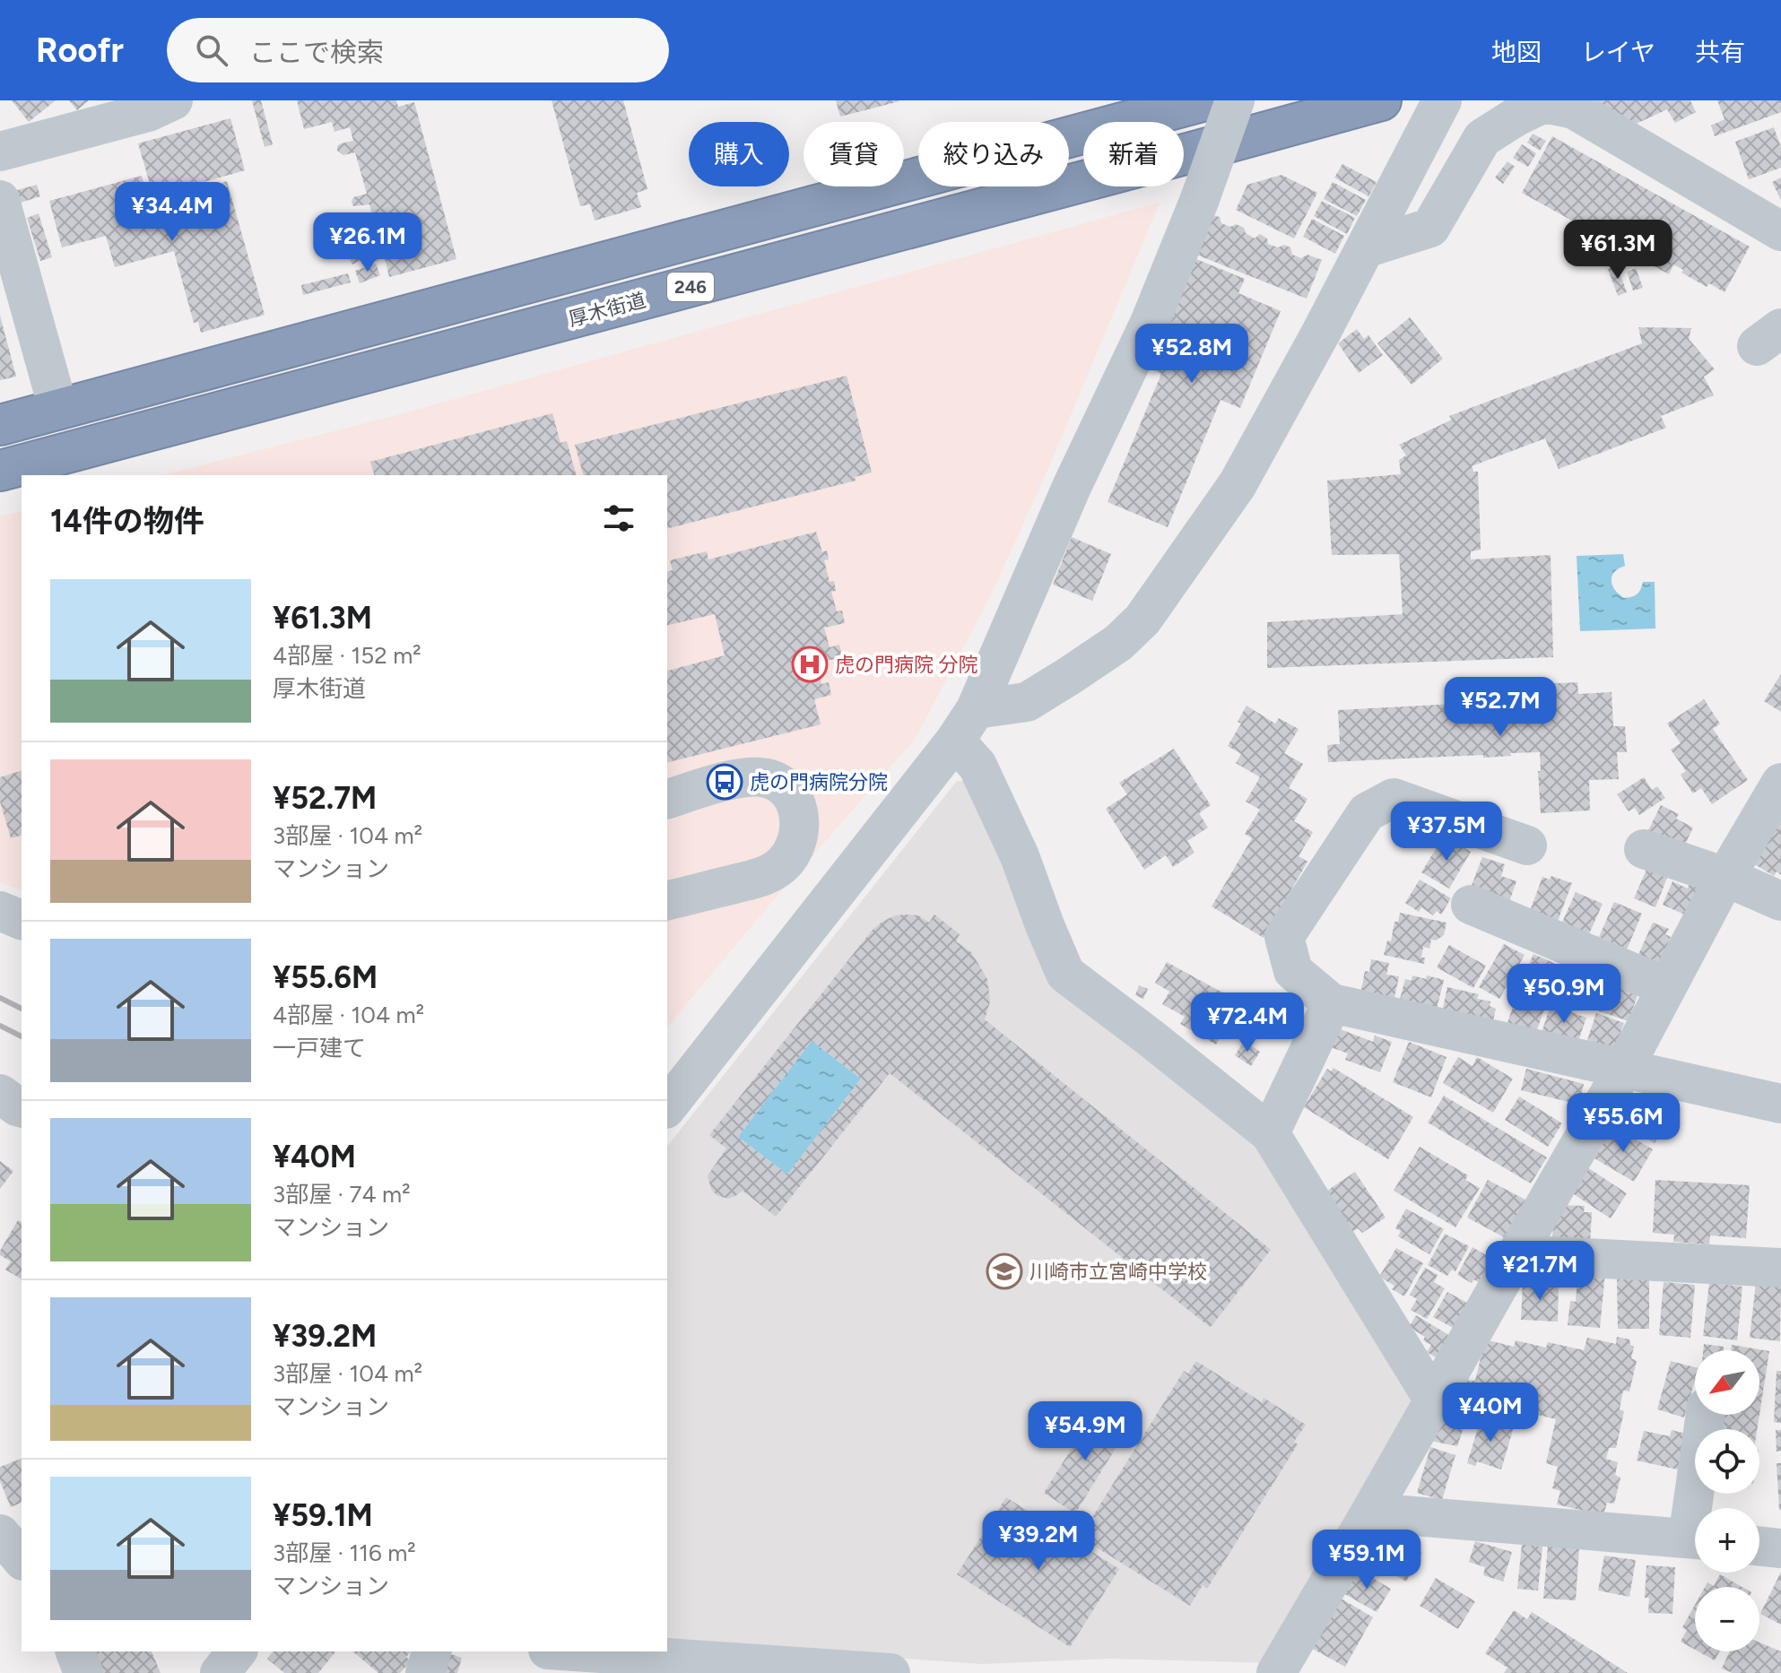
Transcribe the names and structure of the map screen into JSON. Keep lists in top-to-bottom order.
{
  "streets": {
    "highway": ["246", "厚木街道"]
  },
  "places": {
    "hospital": ["虎の門病院 分院"],
    "bus stop": ["虎の門病院分院"],
    "school or university": ["川崎市立宮崎中学校"]
  },
  "north": "bottom left",
  "page": {
    "header": "Roofr",
    "search": "ここで検索",
    "nav": ["地図", "レイヤ", "共有"],
    "chip": [
      "購入",
      "賃貸",
      "絞り込み",
      "新着"
    ],
    "price": [
      "¥34.4M",
      "¥26.1M",
      "¥61.3M",
      "¥52.8M",
      "¥52.7M",
      "¥37.5M",
      "¥50.9M",
      "¥72.4M",
      "¥55.6M",
      "¥21.7M",
      "¥40M",
      "¥54.9M",
      "¥39.2M",
      "¥59.1M"
    ],
    "heading": "14件の物件",
    "list": [
      {
        "name": "¥61.3M",
        "note": "4部屋 · 152 m² · 厚木街道"
      },
      {
        "name": "¥52.7M",
        "note": "3部屋 · 104 m² · マンション"
      },
      {
        "name": "¥55.6M",
        "note": "4部屋 · 104 m² · 一戸建て"
      },
      {
        "name": "¥40M",
        "note": "3部屋 · 74 m² · マンション"
      },
      {
        "name": "¥39.2M",
        "note": "3部屋 · 104 m² · マンション"
      },
      {
        "name": "¥59.1M",
        "note": "3部屋 · 116 m² · マンション"
      }
    ],
    "map_buttons": ["+", "−"]
  }
}
